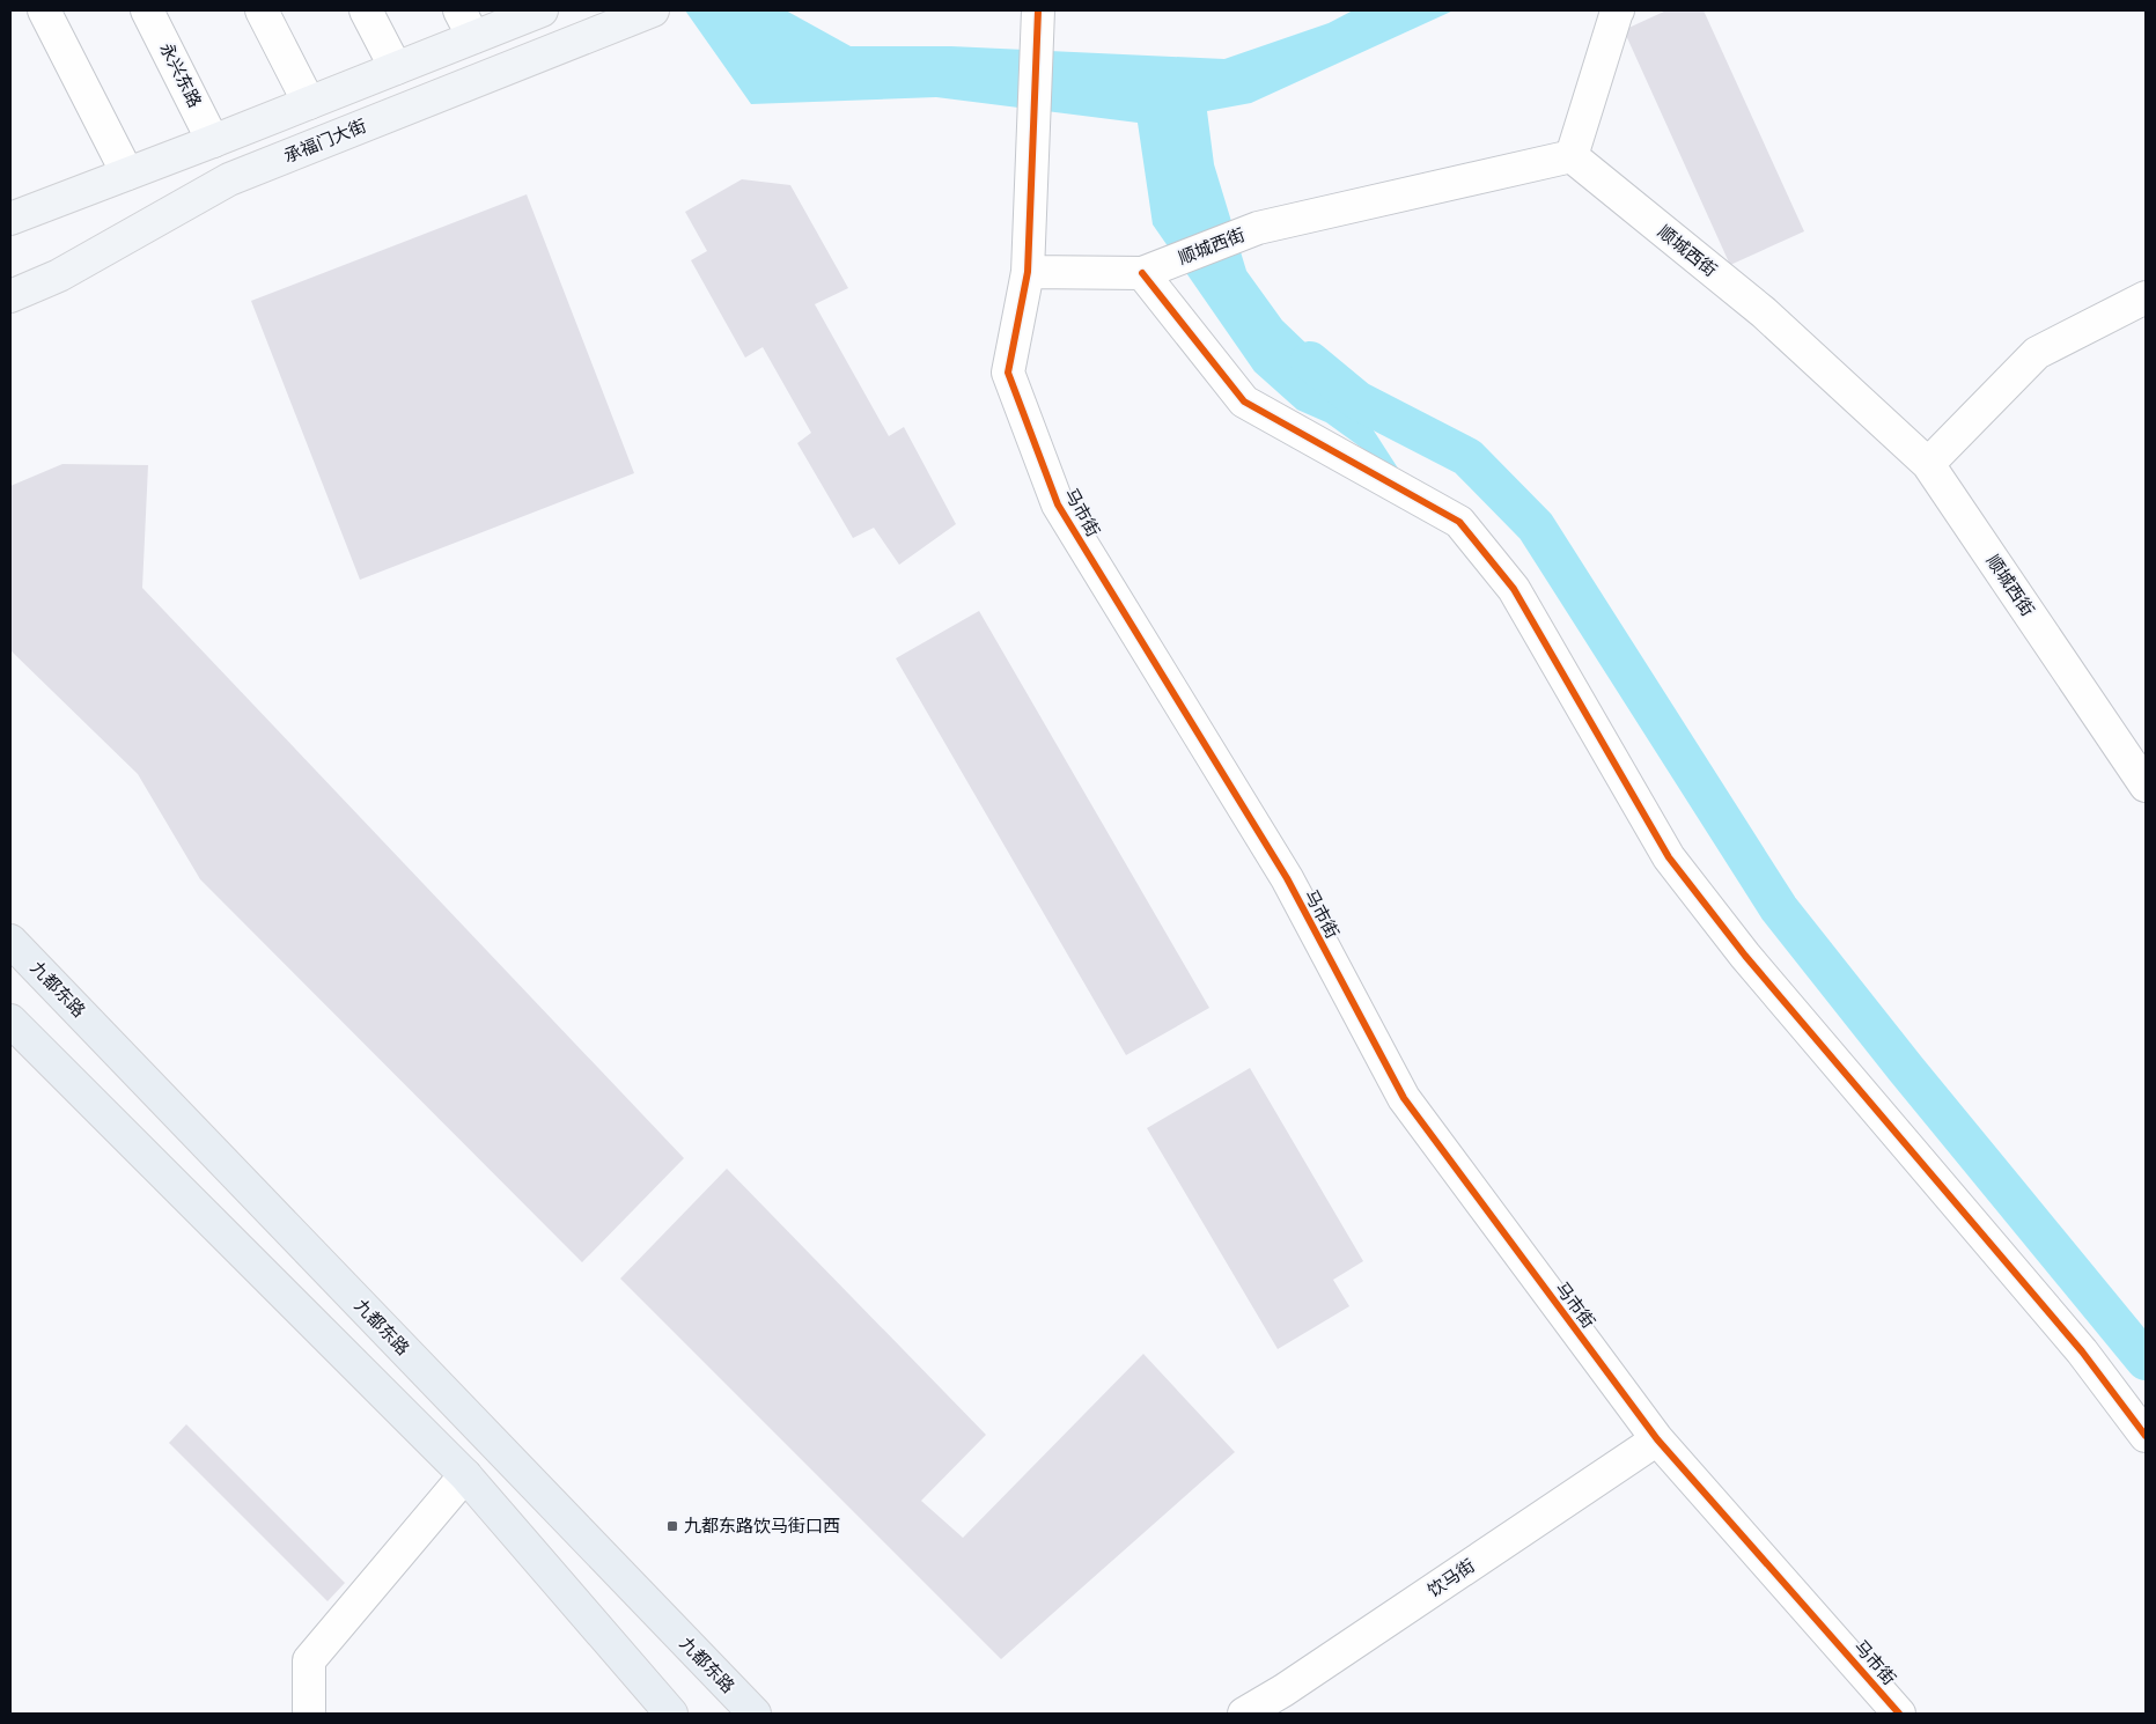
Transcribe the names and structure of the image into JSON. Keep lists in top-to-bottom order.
{
  "streets": {
    "highway": ["九都东路"],
    "main road": ["承福门大街"],
    "street": [
      "永兴东路",
      "顺城西街",
      "马市街",
      "饮马街"
    ]
  },
  "crossings": [
    ["顺城西街", "马市街"],
    ["马市街", "饮马街"]
  ],
  "places": {
    "transit": ["九都东路饮马街口西"]
  }
}
